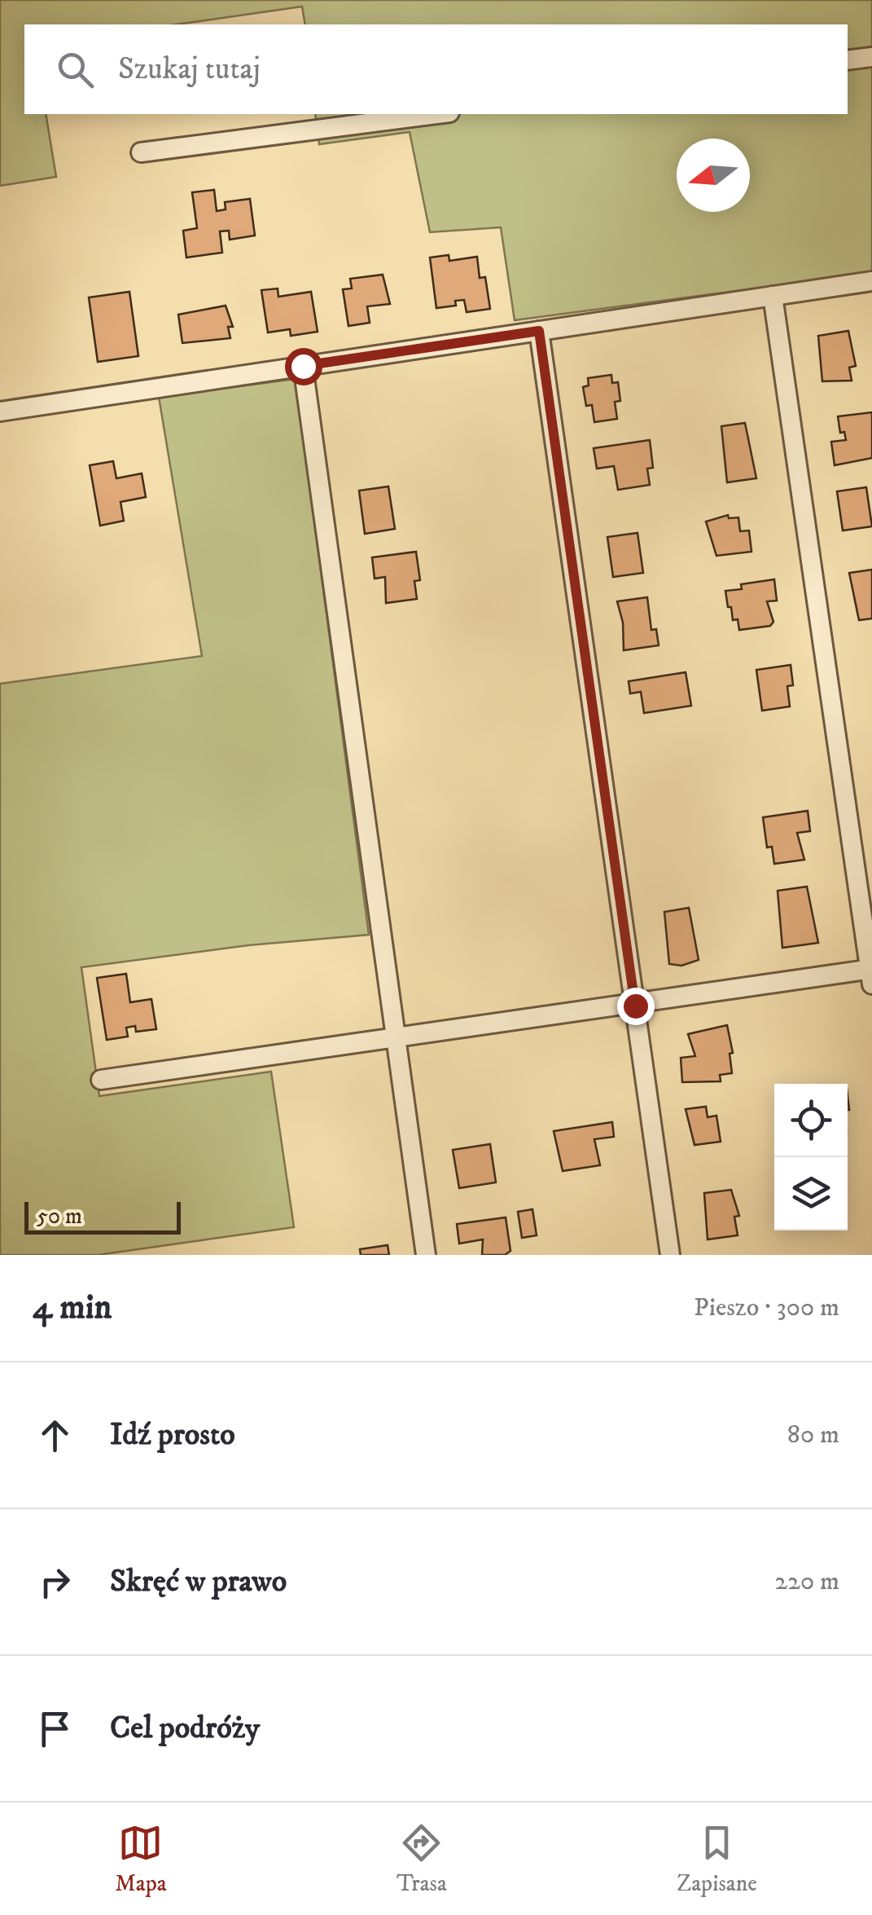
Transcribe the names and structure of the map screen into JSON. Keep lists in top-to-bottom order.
{
  "scale_bar": "50 m",
  "north": "left",
  "page": {
    "search": "Szukaj tutaj",
    "scale": "50 m",
    "heading": ["4 min", "Pieszo · 300 m"],
    "list": [
      ["Idź prosto", "80 m"],
      ["Skręć w prawo", "220 m"],
      "Cel podróży"
    ],
    "nav": ["Mapa", "Trasa", "Zapisane"]
  }
}
